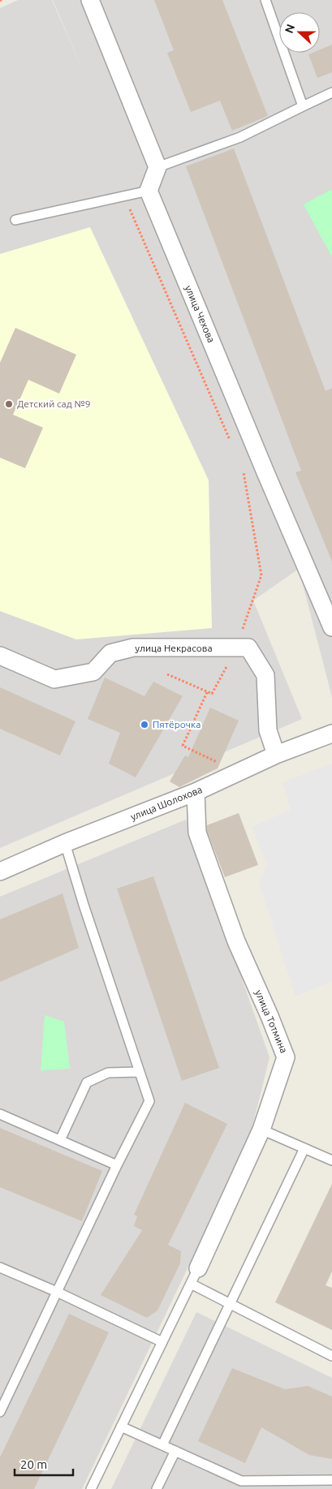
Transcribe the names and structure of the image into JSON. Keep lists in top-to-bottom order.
{
  "streets": {
    "street": [
      "улица Чехова",
      "улица Некрасова",
      "улица Шолохова",
      "улица Тотмина"
    ]
  },
  "crossings": [
    ["улица Некрасова", "улица Шолохова"],
    ["улица Шолохова", "улица Тотмина"]
  ],
  "places": ["Детский сад №9", "Пятёрочка"],
  "scale_bar": "20 m",
  "north": "left"
}
